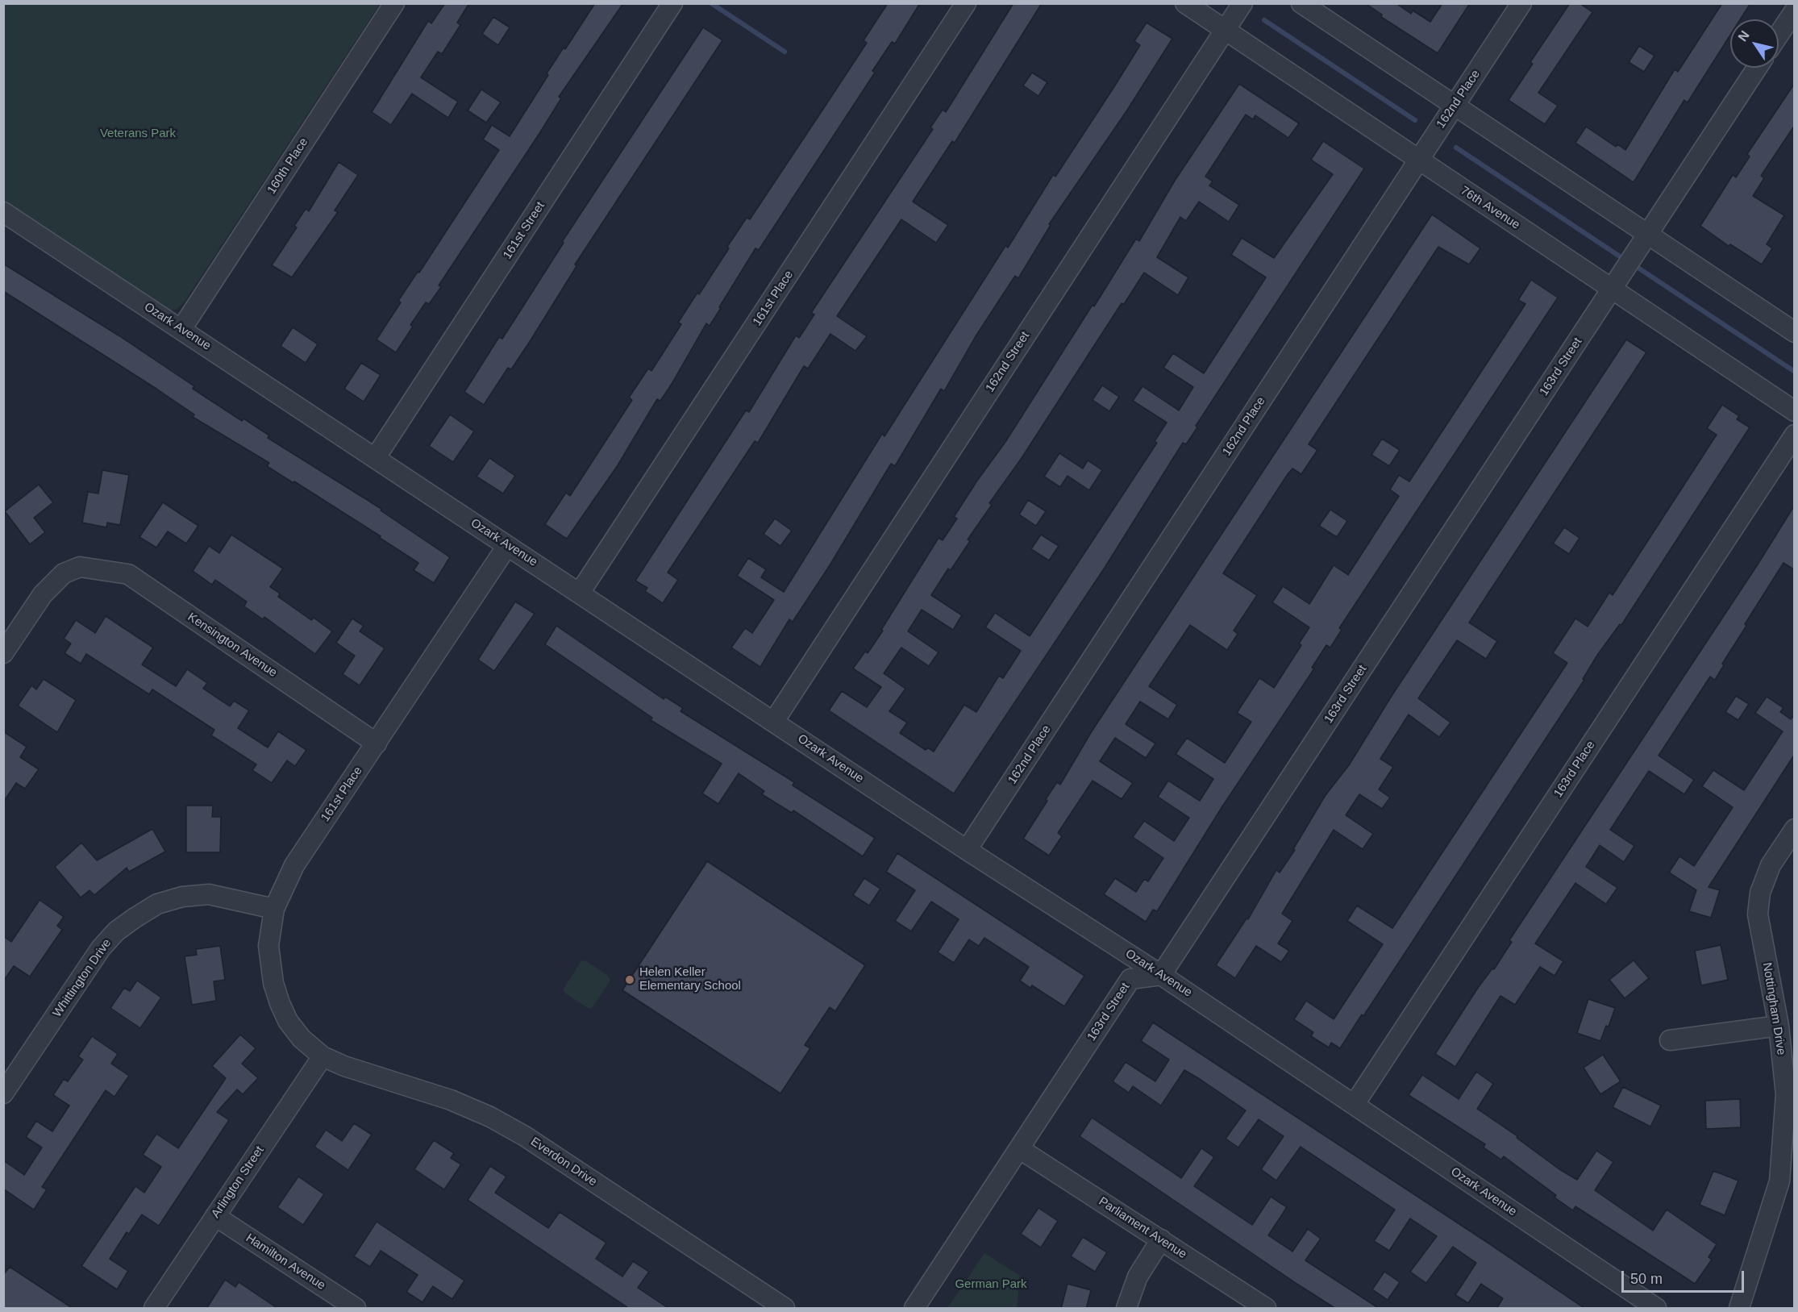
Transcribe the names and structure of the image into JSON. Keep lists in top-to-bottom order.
{
  "streets": {
    "street": [
      "162nd Place",
      "160th Place",
      "76th Avenue",
      "161st Street",
      "161st Place",
      "Ozark Avenue",
      "162nd Street",
      "163rd Street",
      "Kensington Avenue",
      "163rd Place",
      "Whittington Drive",
      "Nottingham Drive",
      "Everdon Drive",
      "Arlington Street",
      "Parliament Avenue",
      "Hamilton Avenue"
    ]
  },
  "crossings": [
    ["162nd Place", "76th Avenue"],
    ["162nd Place", "Ozark Avenue"],
    ["160th Place", "Ozark Avenue"],
    ["76th Avenue", "162nd Street"],
    ["76th Avenue", "163rd Street"],
    ["161st Street", "Ozark Avenue"],
    ["161st Place", "Ozark Avenue"],
    ["161st Place", "Kensington Avenue"],
    ["161st Place", "Whittington Drive"],
    ["161st Place", "Everdon Drive"],
    ["161st Place", "Arlington Street"],
    ["Ozark Avenue", "162nd Street"],
    ["Ozark Avenue", "163rd Street"],
    ["Ozark Avenue", "163rd Place"],
    ["163rd Street", "Parliament Avenue"],
    ["Everdon Drive", "Arlington Street"],
    ["Arlington Street", "Hamilton Avenue"]
  ],
  "parks": ["Veterans Park", "German Park"],
  "places": ["Helen Keller Elementary School"],
  "scale_bar": "50 m",
  "north": "top left"
}
